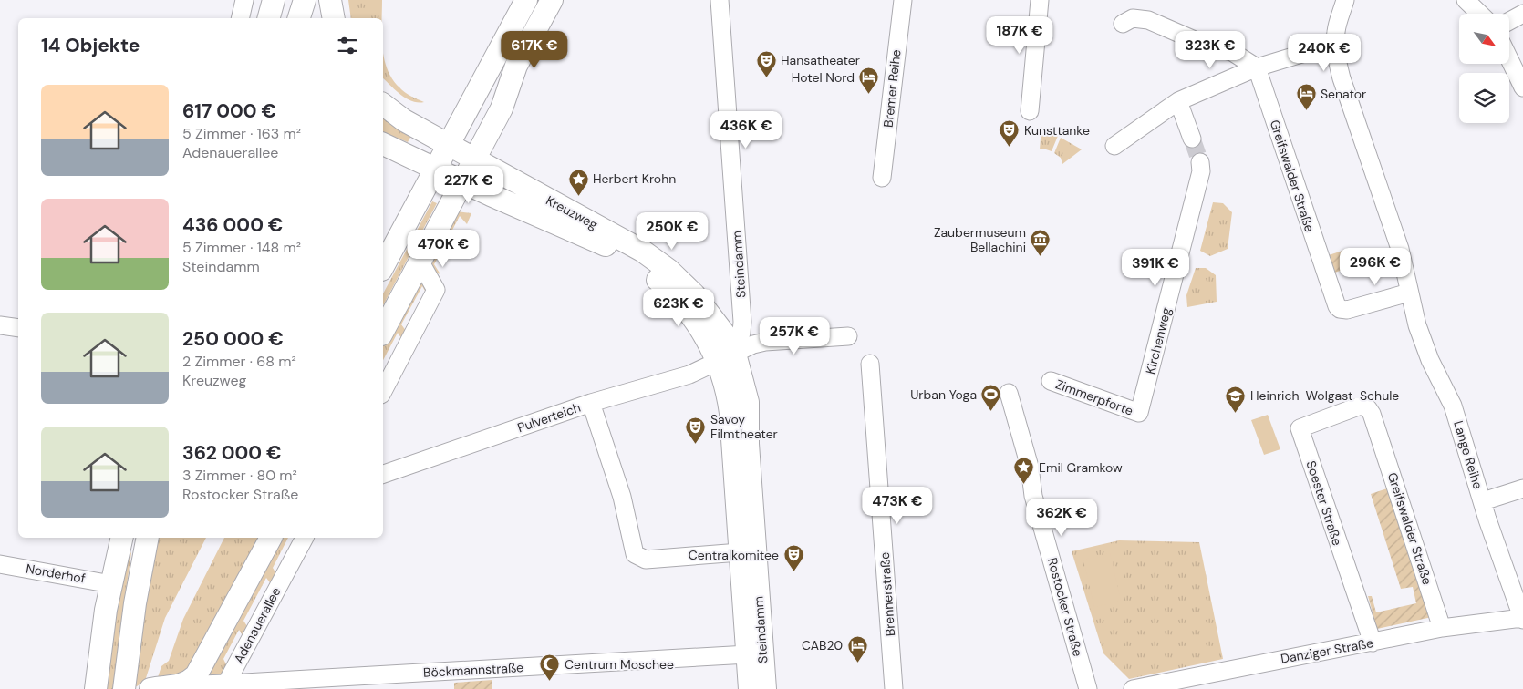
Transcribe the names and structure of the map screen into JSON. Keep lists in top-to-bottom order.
{
  "streets": {
    "main road": ["Kreuzweg", "Steindamm"],
    "street": [
      "Bremer Reihe",
      "Greifswalder Straße",
      "Kirchenweg",
      "Zimmerpforte",
      "Pulverteich",
      "Lange Reihe",
      "Soester Straße",
      "Norderhof",
      "Brennerstraße",
      "Rostocker Straße",
      "Adenauerallee",
      "Danziger Straße",
      "Böckmannstraße"
    ]
  },
  "crossings": [
    ["Greifswalder Straße", "Lange Reihe"],
    ["Greifswalder Straße", "Soester Straße"],
    ["Greifswalder Straße", "Danziger Straße"],
    ["Kreuzweg", "Steindamm"],
    ["Kreuzweg", "Pulverteich"],
    ["Steindamm", "Pulverteich"],
    ["Steindamm", "Böckmannstraße"],
    ["Kirchenweg", "Zimmerpforte"],
    ["Lange Reihe", "Danziger Straße"],
    ["Soester Straße", "Danziger Straße"],
    ["Adenauerallee", "Böckmannstraße"]
  ],
  "places": {
    "theatre": [
      "Hansatheater",
      "Kunsttanke",
      "Savoy Filmtheater",
      "Centralkomitee"
    ],
    "hotel": ["Hotel Nord", "Senator", "CAB20"],
    "place": ["Herbert Krohn", "Emil Gramkow"],
    "museum": ["Zaubermuseum Bellachini"],
    "sports": ["Urban Yoga"],
    "school or university": ["Heinrich-Wolgast-Schule"],
    "mosque": ["Centrum Moschee"]
  },
  "north": "bottom right",
  "page": {
    "price": [
      "187K €",
      "617K €",
      "323K €",
      "240K €",
      "436K €",
      "227K €",
      "250K €",
      "470K €",
      "296K €",
      "391K €",
      "623K €",
      "257K €",
      "473K €",
      "362K €"
    ],
    "heading": "14 Objekte",
    "list": [
      {
        "name": "617 000 €",
        "note": "5 Zimmer · 163 m² · Adenauerallee"
      },
      {
        "name": "436 000 €",
        "note": "5 Zimmer · 148 m² · Steindamm"
      },
      {
        "name": "250 000 €",
        "note": "2 Zimmer · 68 m² · Kreuzweg"
      },
      {
        "name": "362 000 €",
        "note": "3 Zimmer · 80 m² · Rostocker Straße"
      }
    ]
  }
}
